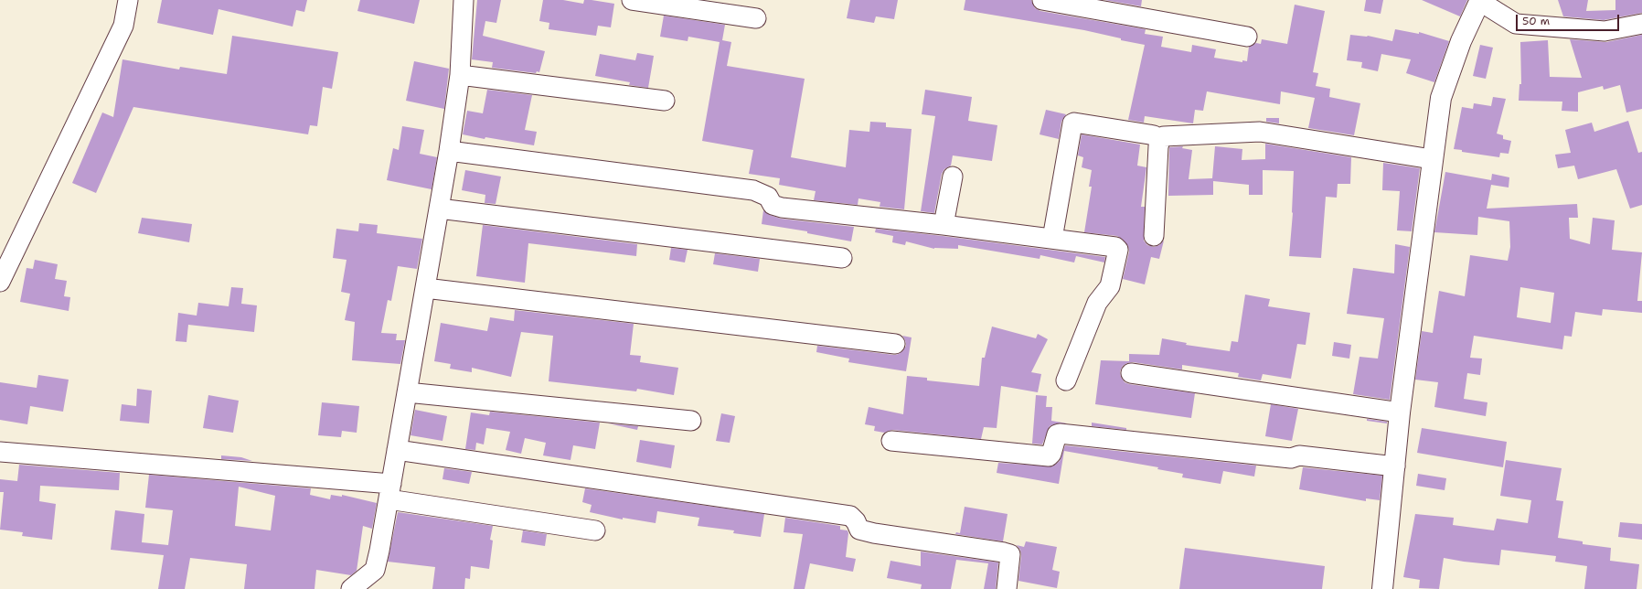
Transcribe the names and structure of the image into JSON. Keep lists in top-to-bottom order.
{
  "scale_bar": "50 m"
}
